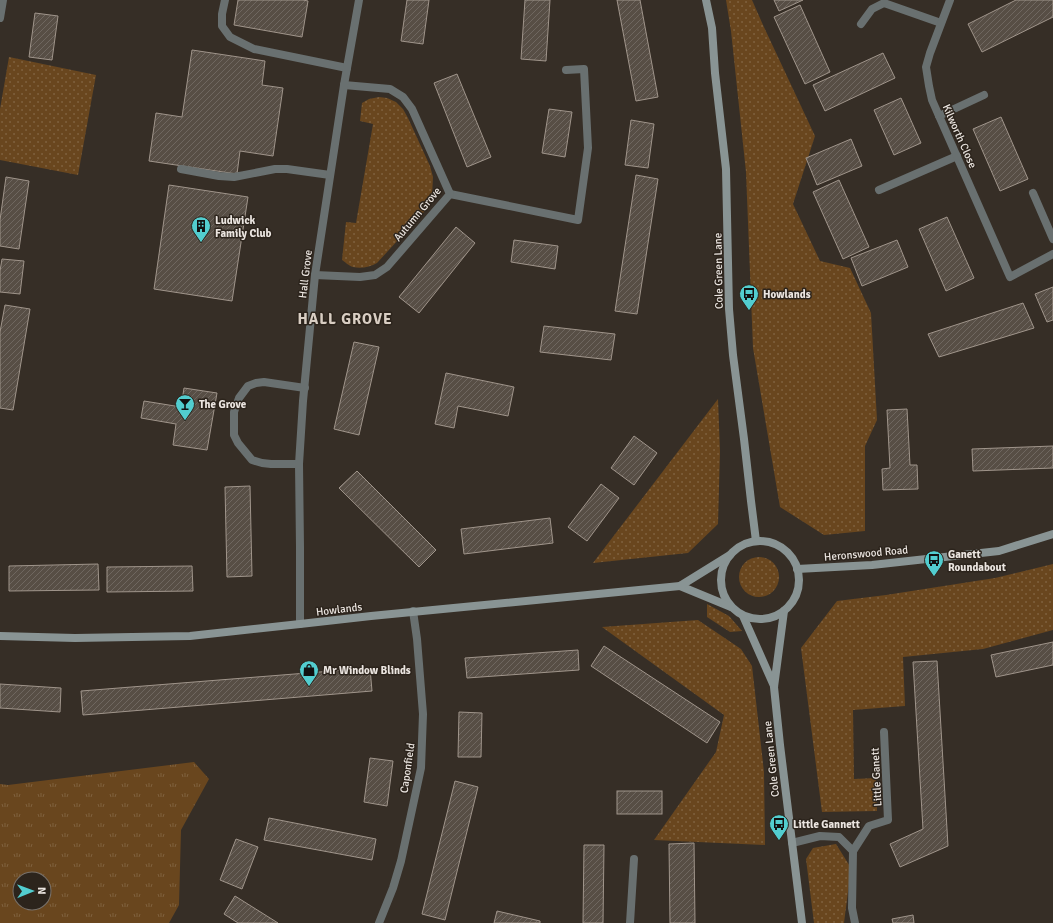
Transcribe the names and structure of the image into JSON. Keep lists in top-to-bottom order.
{
  "streets": {
    "street": [
      "Kilworth Close",
      "Autumn Grove",
      "Cole Green Lane",
      "Hall Grove",
      "Heronswood Road",
      "Howlands",
      "Caponfield",
      "Little Ganett"
    ]
  },
  "crossings": [
    ["Autumn Grove", "Hall Grove"],
    ["Cole Green Lane", "Heronswood Road"],
    ["Cole Green Lane", "Howlands"],
    ["Hall Grove", "Howlands"],
    ["Heronswood Road", "Howlands"],
    ["Howlands", "Caponfield"]
  ],
  "districts": ["HALL GROVE"],
  "places": {
    "building": ["Ludwick Family Club"],
    "bus stop": ["Howlands", "Ganett Roundabout", "Little Gannett"],
    "bar": ["The Grove"],
    "shop": ["Mr Window Blinds"]
  },
  "north": "right"
}
